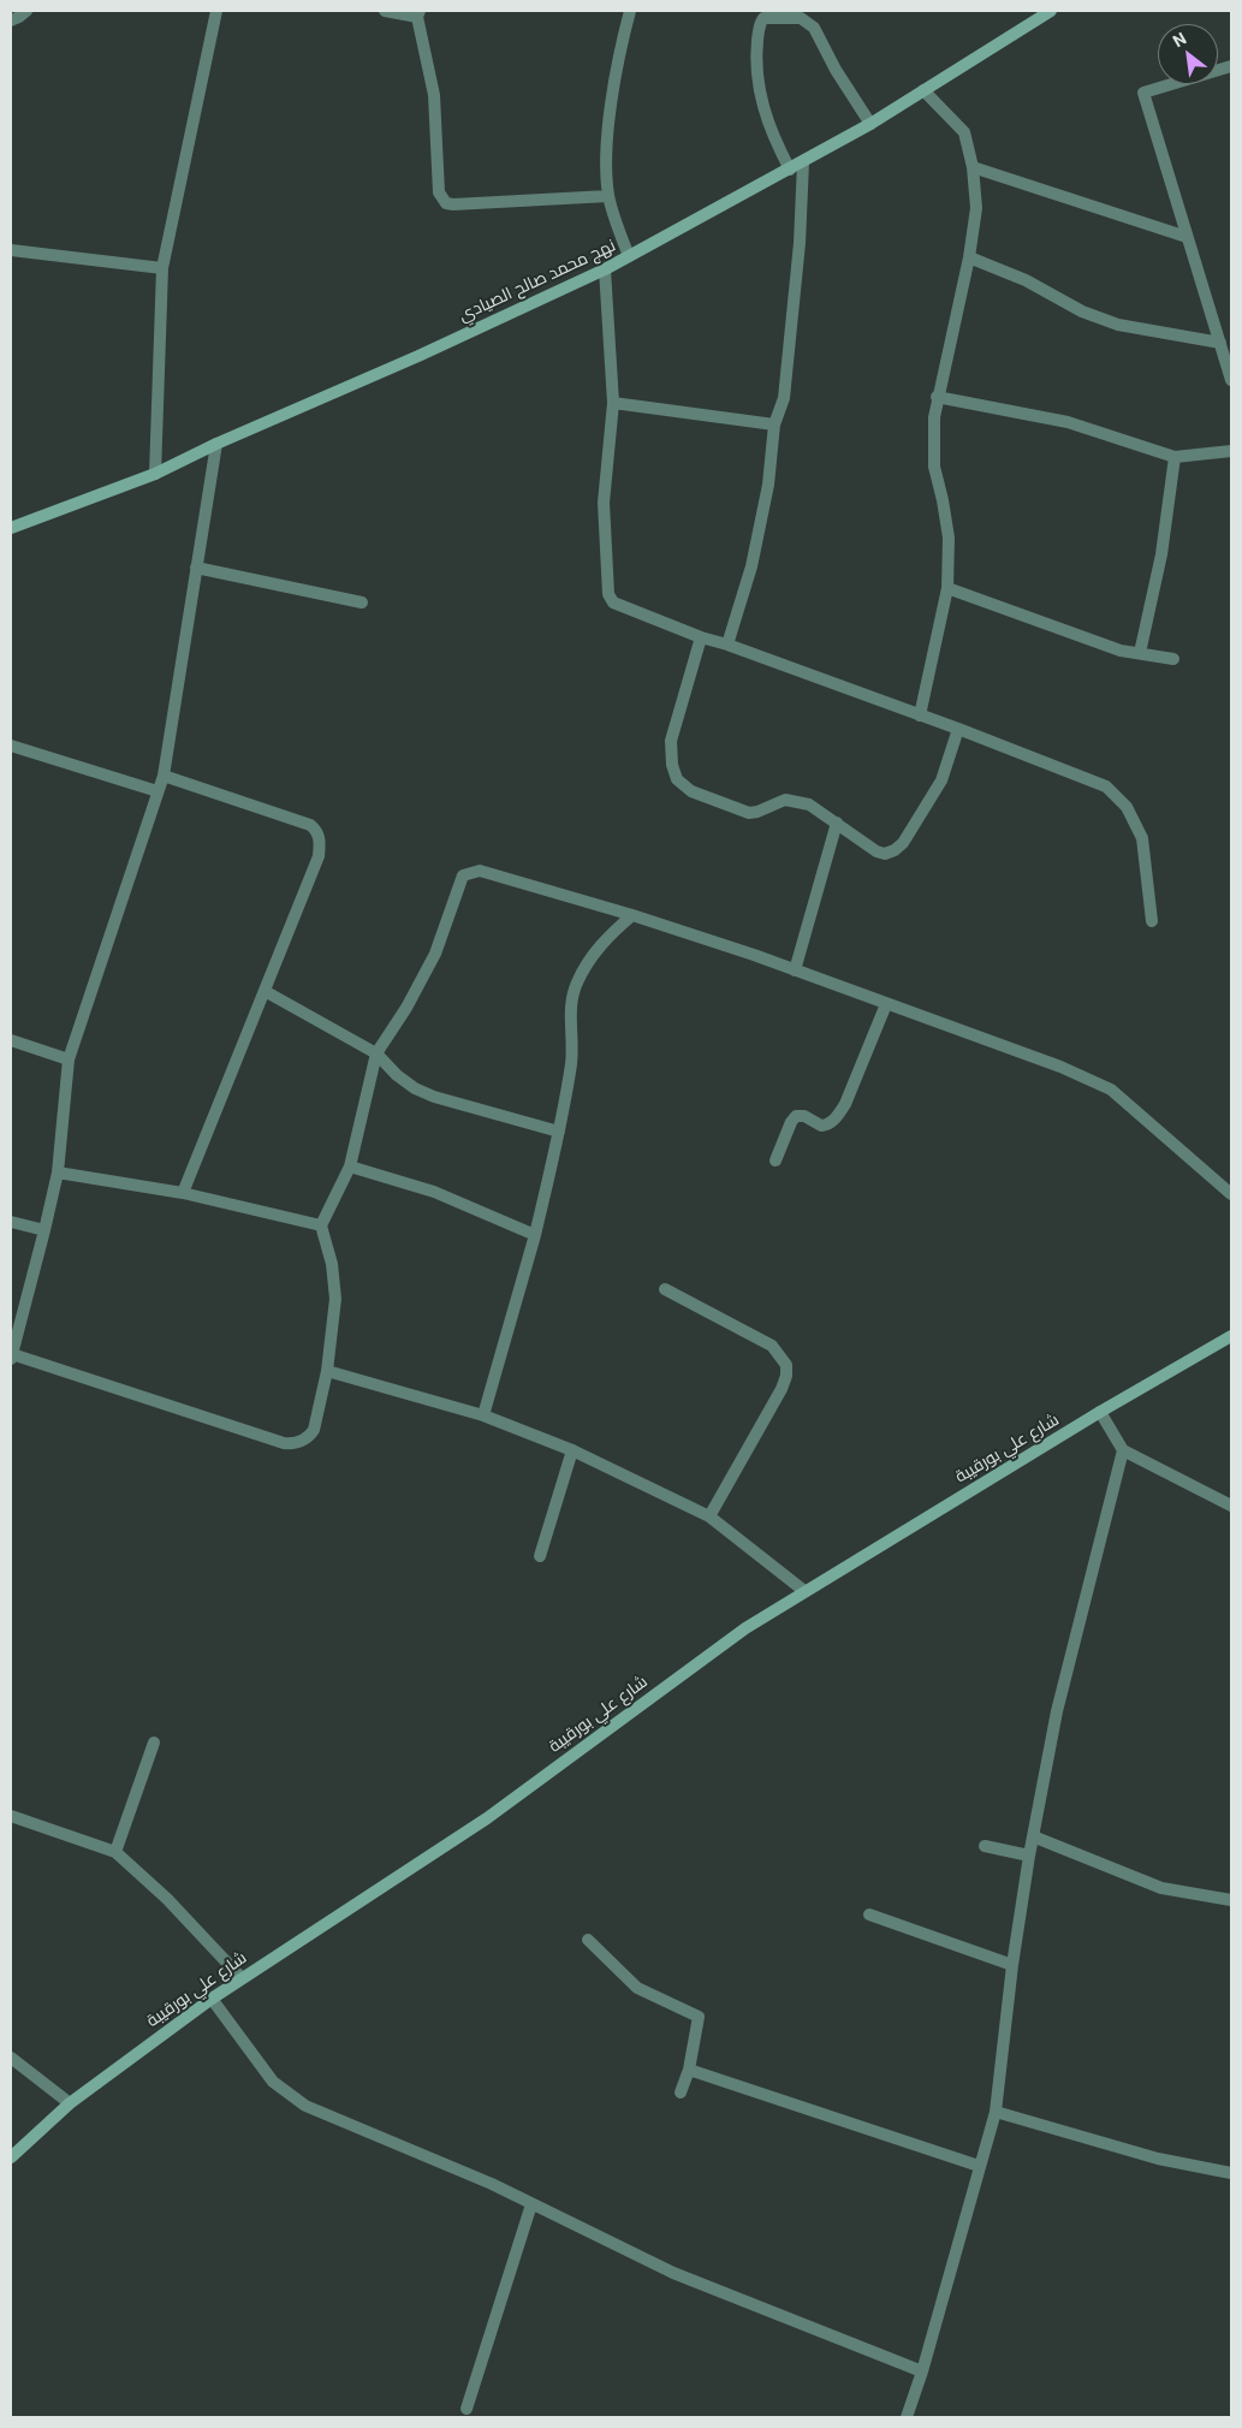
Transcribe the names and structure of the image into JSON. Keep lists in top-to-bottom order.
{
  "streets": {
    "main road": ["نهج محمد صالح الصيادي", "شارع علي بورقيبة"]
  },
  "north": "top left"
}
